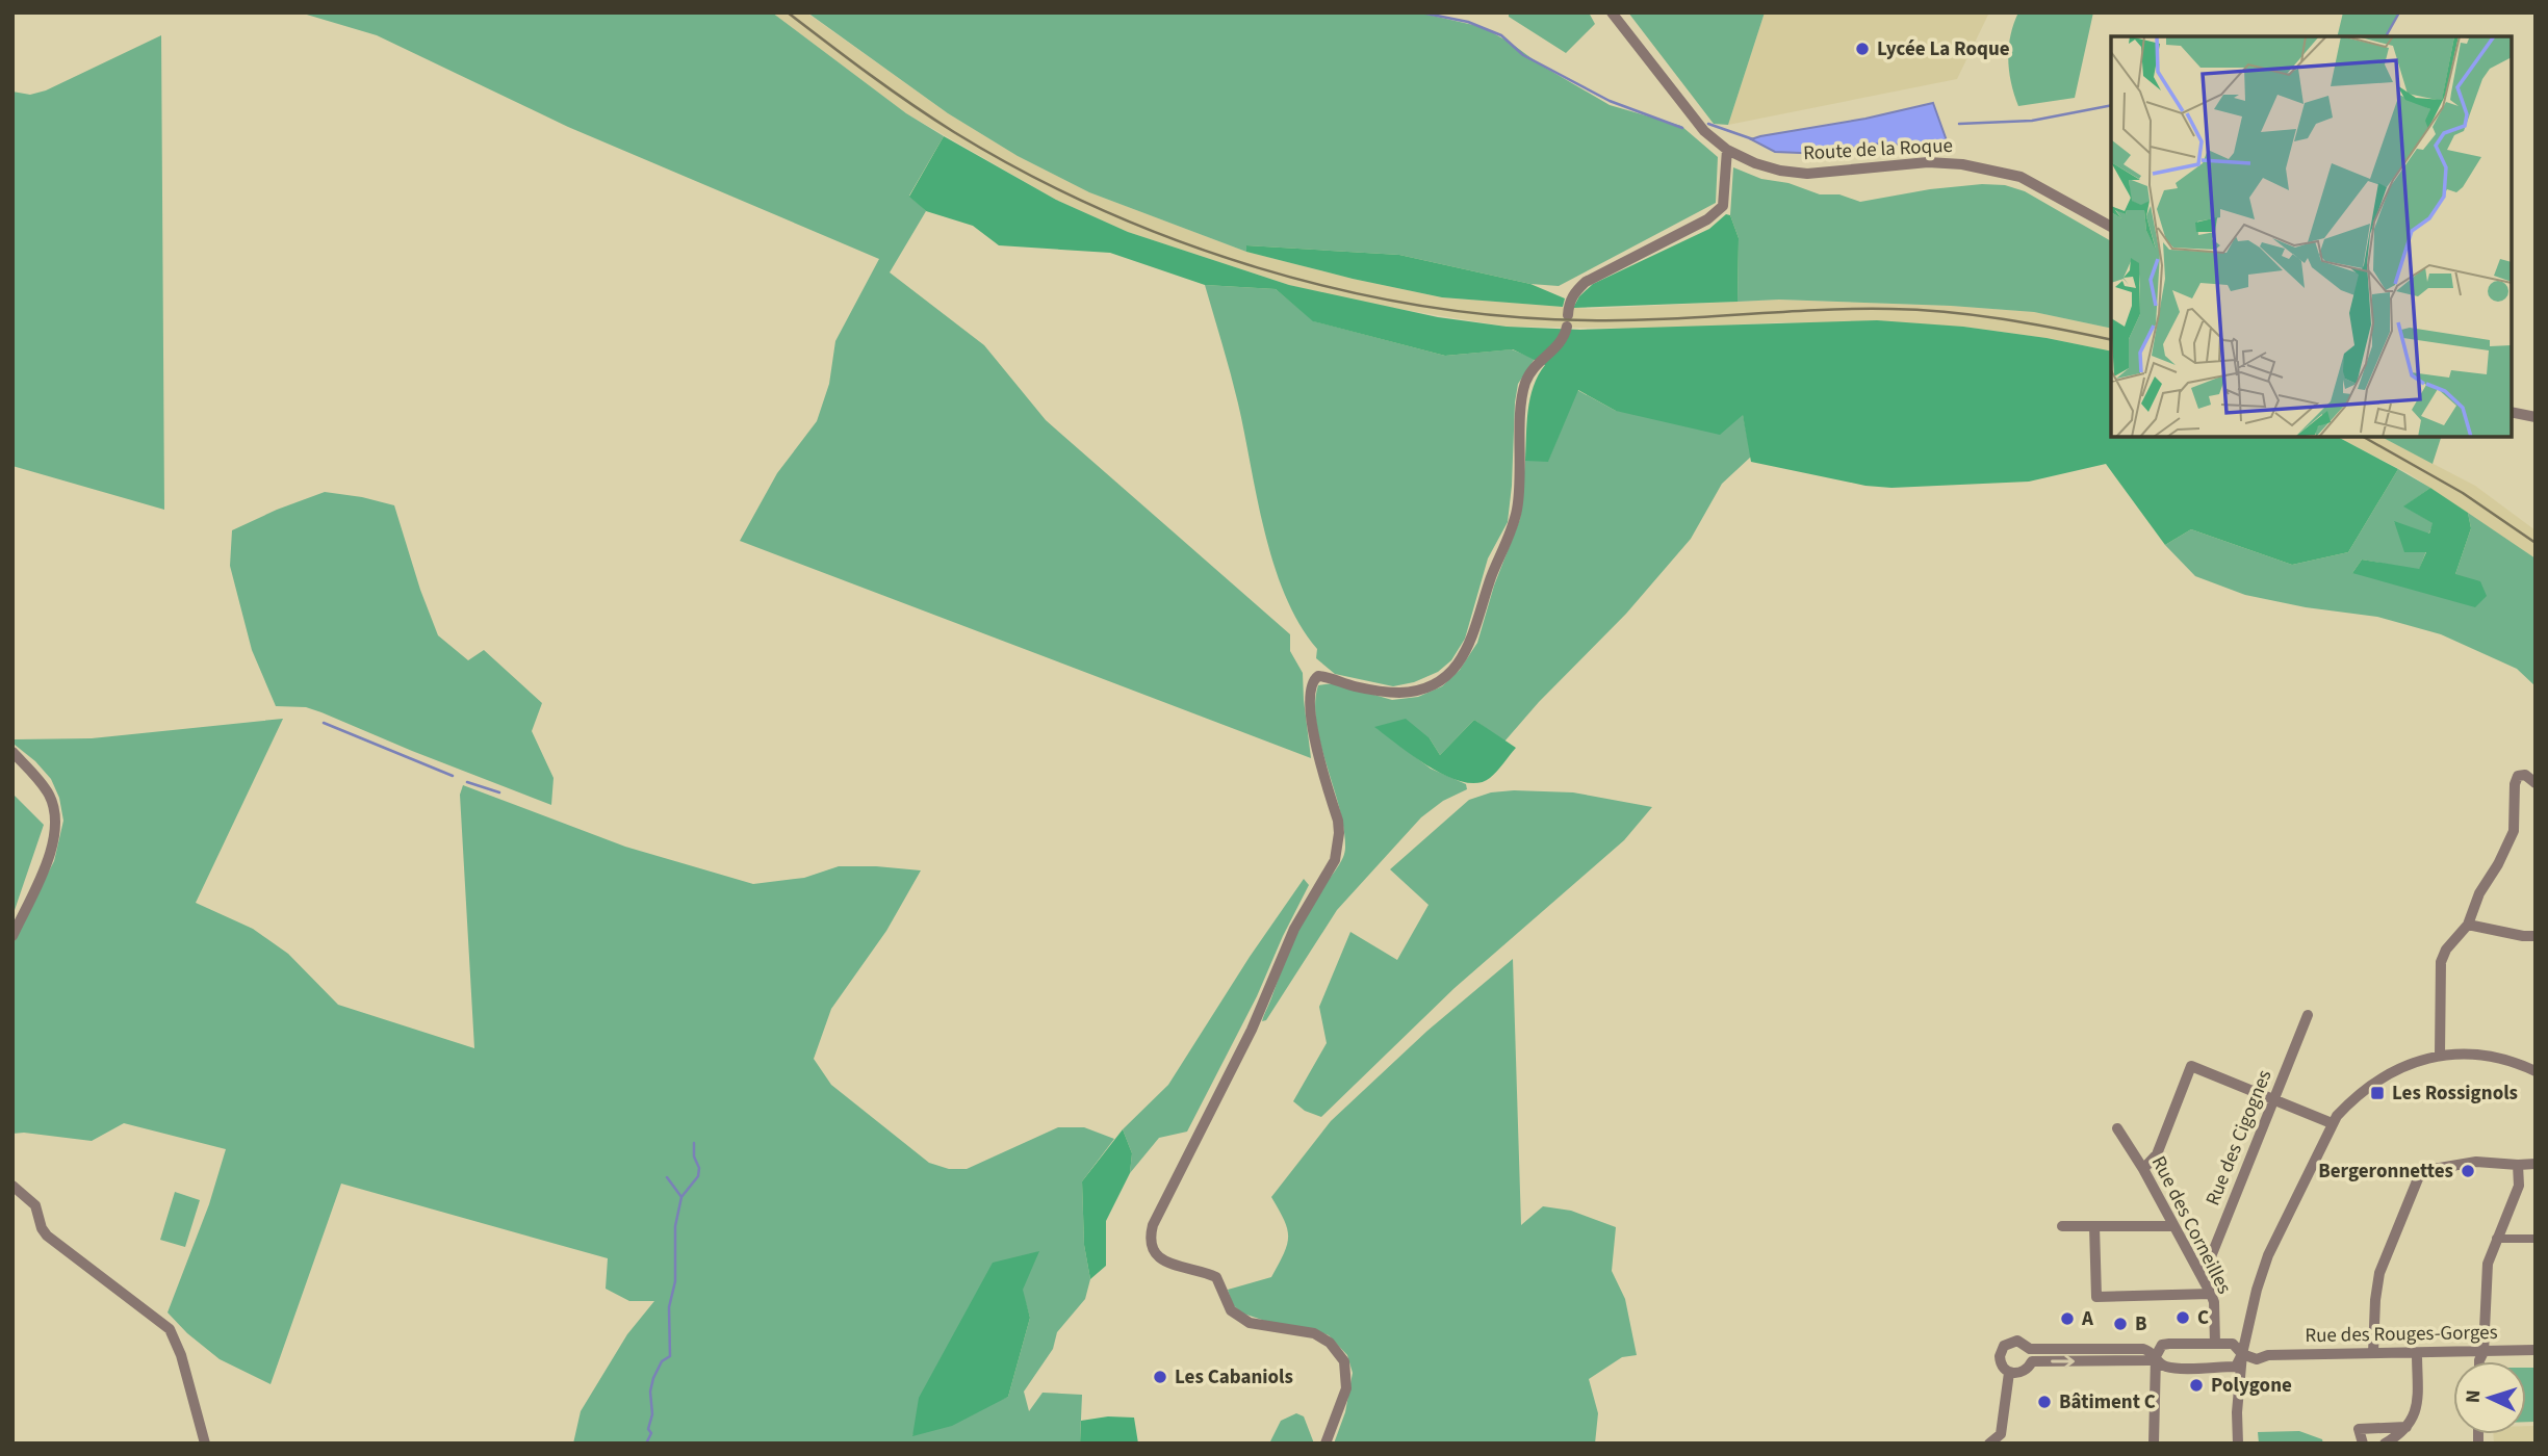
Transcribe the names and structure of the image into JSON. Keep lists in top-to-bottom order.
{
  "streets": {
    "street": [
      "Route de la Roque",
      "Rue des Cigognes",
      "Rue des Corneilles",
      "Rue des Rouges-Gorges"
    ]
  },
  "crossings": [
    ["Rue des Cigognes", "Rue des Corneilles"]
  ],
  "places": {
    "other": [
      "Lycée La Roque",
      "Bergeronnettes",
      "C",
      "A",
      "B",
      "Les Cabaniols",
      "Polygone",
      "Bâtiment C"
    ],
    "transit": ["Les Rossignols"]
  },
  "north": "left"
}
